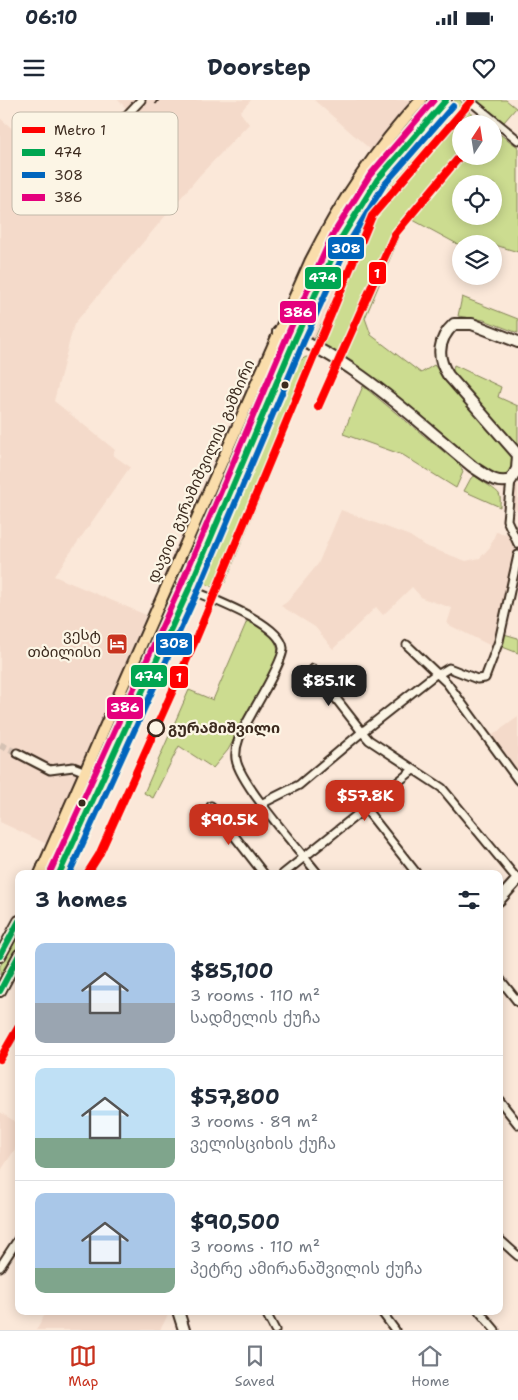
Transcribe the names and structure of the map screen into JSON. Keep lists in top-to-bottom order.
{
  "streets": {
    "main road": ["დავით გურამიშვილის გამზირი"]
  },
  "places": {
    "hotel": ["ვესტ თბილისი"],
    "other": ["გურამიშვილი"]
  },
  "lines": [
    "metro line 1",
    "transit line 474",
    "transit line 386",
    "transit line 308"
  ],
  "legend": [
    "Metro 1",
    "474",
    "308",
    "386"
  ],
  "north": "top",
  "page": {
    "status": "06:10",
    "header": "Doorstep",
    "price": ["$85.1K", "$57.8K", "$90.5K"],
    "heading": "3 homes",
    "list": [
      {
        "name": "$85,100",
        "note": "3 rooms · 110 m² · სადმელის ქუჩა"
      },
      {
        "name": "$57,800",
        "note": "3 rooms · 89 m² · ველისციხის ქუჩა"
      },
      {
        "name": "$90,500",
        "note": "3 rooms · 110 m² · პეტრე ამირანაშვილის ქუჩა"
      }
    ],
    "tabs": ["Map", "Saved", "Home"]
  }
}
